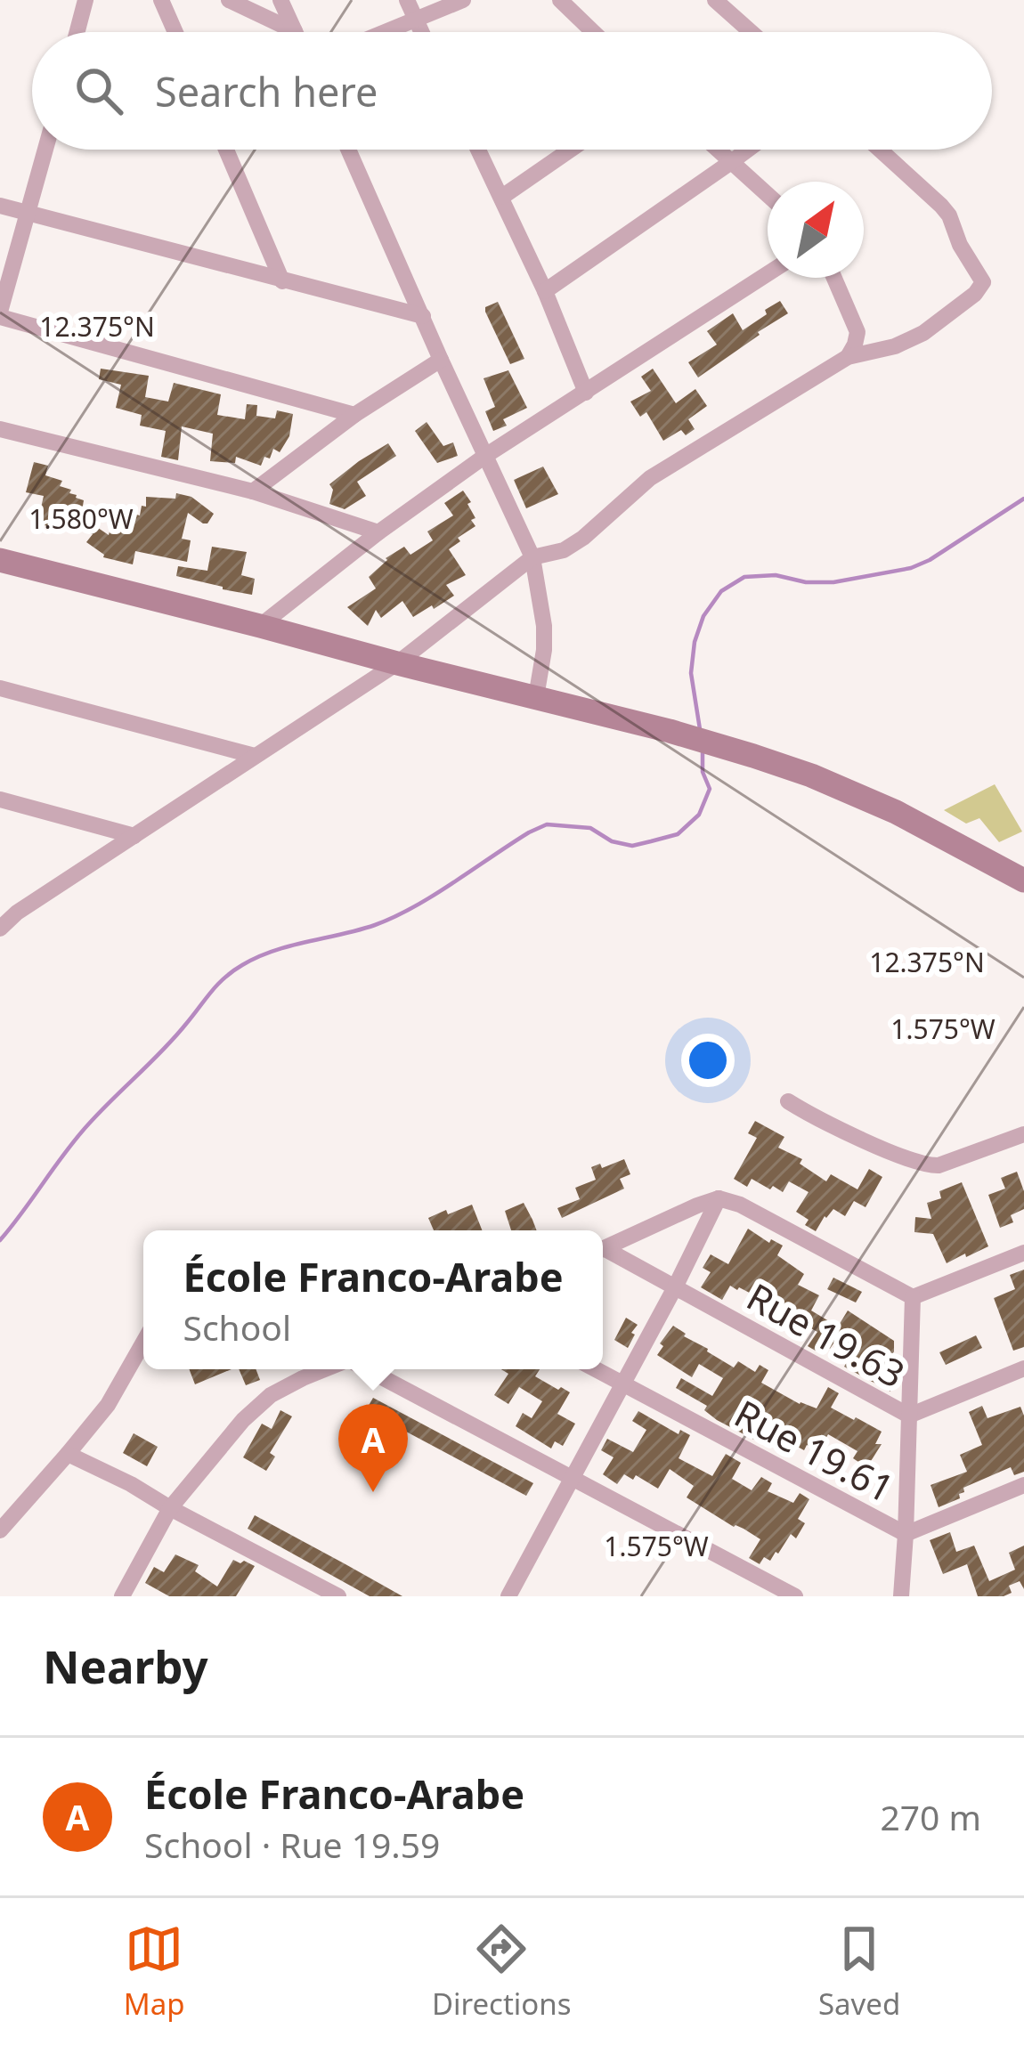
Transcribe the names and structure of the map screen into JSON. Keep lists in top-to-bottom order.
{
  "streets": {
    "street": ["Rue 19.63", "Rue 19.61"]
  },
  "north": "top right",
  "page": {
    "search": "Search here",
    "popup": ["École Franco-Arabe", "School"],
    "pins": "A",
    "heading": "Nearby",
    "list": [
      {
        "mark": "A",
        "name": "École Franco-Arabe",
        "note": "School · Rue 19.59",
        "value": "270 m"
      }
    ],
    "nav": ["Map", "Directions", "Saved"]
  },
  "coordinates": ["12.375°N", "1.580°W", "1.575°W"]
}
